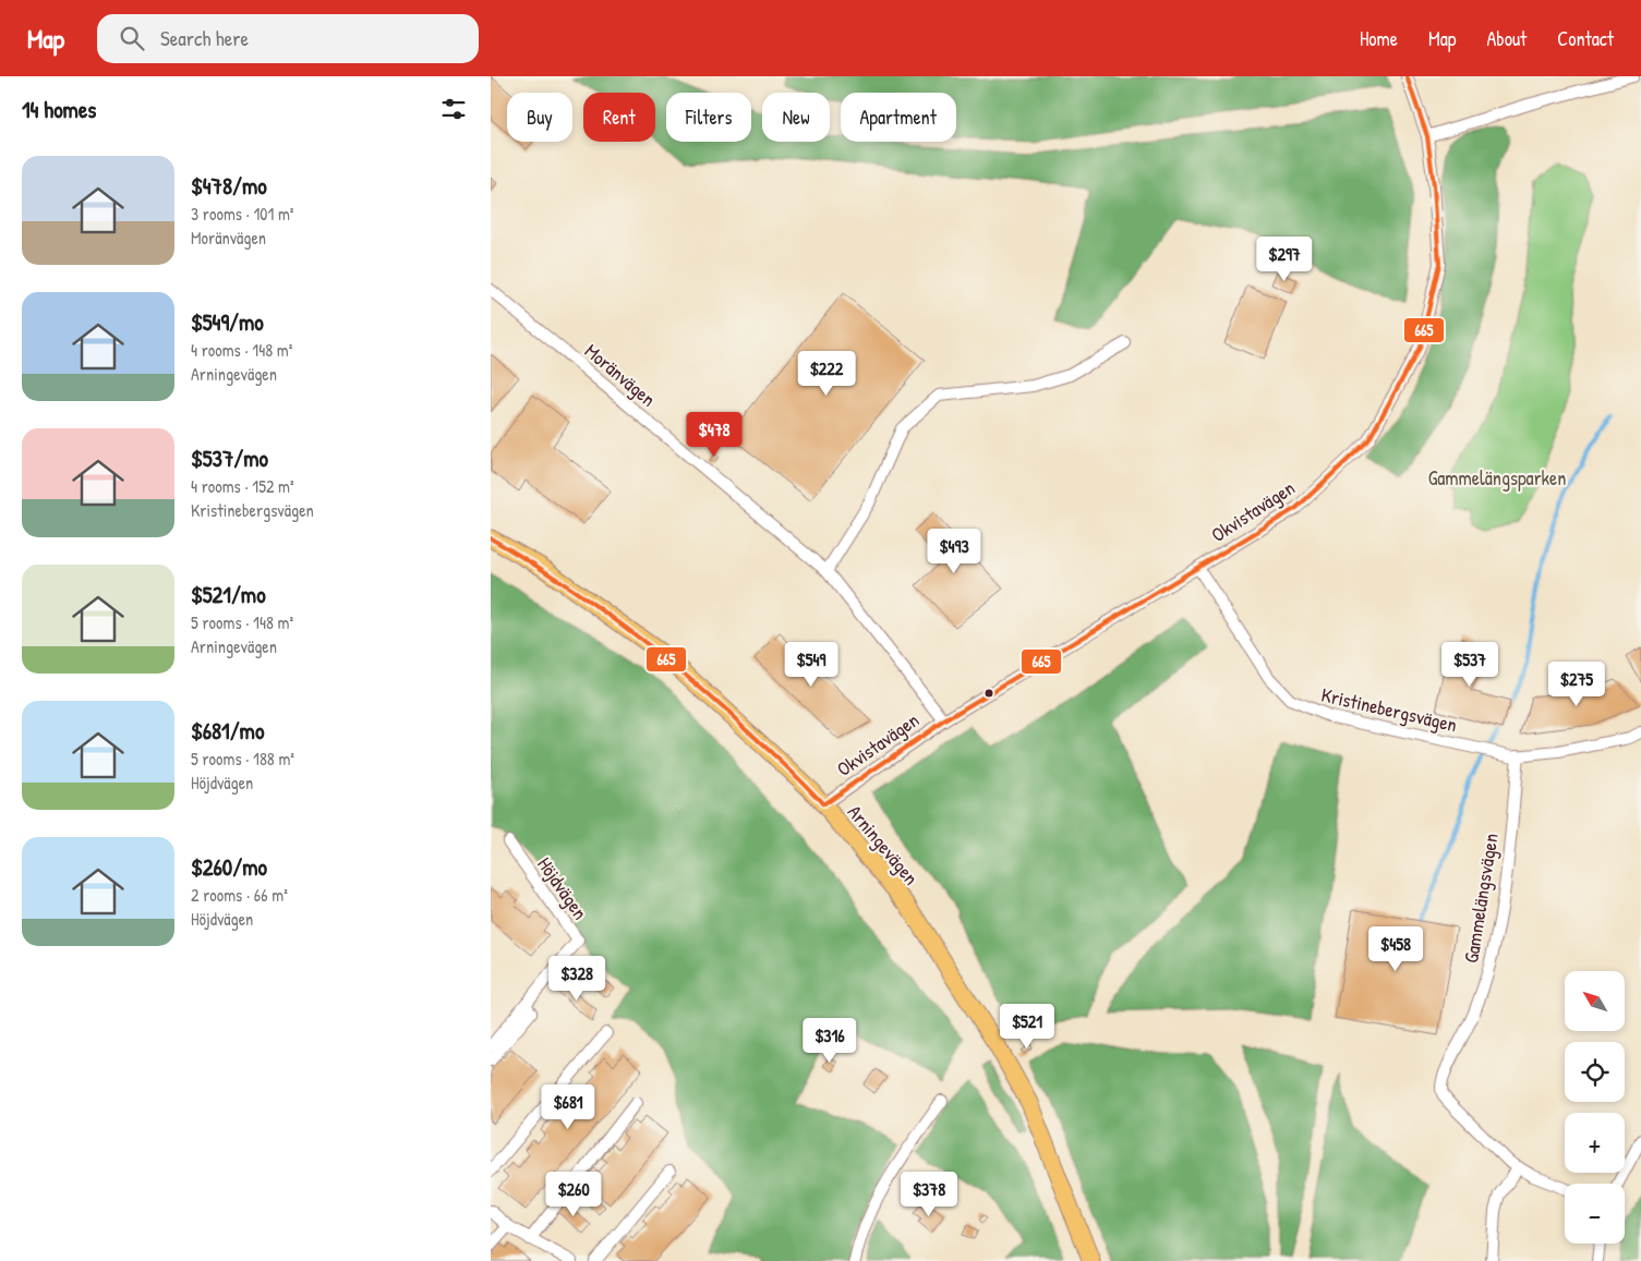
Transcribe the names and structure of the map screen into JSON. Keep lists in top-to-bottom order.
{
  "streets": {
    "main road": ["Arningevägen"],
    "street": [
      "Moränvägen",
      "Okvistavägen",
      "Kristinebergsvägen",
      "Höjdvägen",
      "Gammelängsvägen"
    ]
  },
  "crossings": [
    ["Moränvägen", "Okvistavägen"],
    ["Okvistavägen", "Kristinebergsvägen"],
    ["Okvistavägen", "Arningevägen"],
    ["Kristinebergsvägen", "Gammelängsvägen"]
  ],
  "parks": ["Gammelängsparken"],
  "lines": ["transit line 665"],
  "north": "top left",
  "page": {
    "header": "Map",
    "search": "Search here",
    "nav": [
      "Home",
      "Map",
      "About",
      "Contact"
    ],
    "heading": "14 homes",
    "chip": [
      "Buy",
      "Rent",
      "Filters",
      "New",
      "Apartment"
    ],
    "list": [
      {
        "name": "$478/mo",
        "note": "3 rooms · 101 m² · Moränvägen"
      },
      {
        "name": "$549/mo",
        "note": "4 rooms · 148 m² · Arningevägen"
      },
      {
        "name": "$537/mo",
        "note": "4 rooms · 152 m² · Kristinebergsvägen"
      },
      {
        "name": "$521/mo",
        "note": "5 rooms · 148 m² · Arningevägen"
      },
      {
        "name": "$681/mo",
        "note": "5 rooms · 188 m² · Höjdvägen"
      },
      {
        "name": "$260/mo",
        "note": "2 rooms · 66 m² · Höjdvägen"
      }
    ],
    "price": [
      "$297",
      "$222",
      "$478",
      "$493",
      "$549",
      "$537",
      "$275",
      "$458",
      "$328",
      "$521",
      "$316",
      "$681",
      "$260",
      "$378"
    ],
    "map_buttons": ["+", "−"]
  }
}
